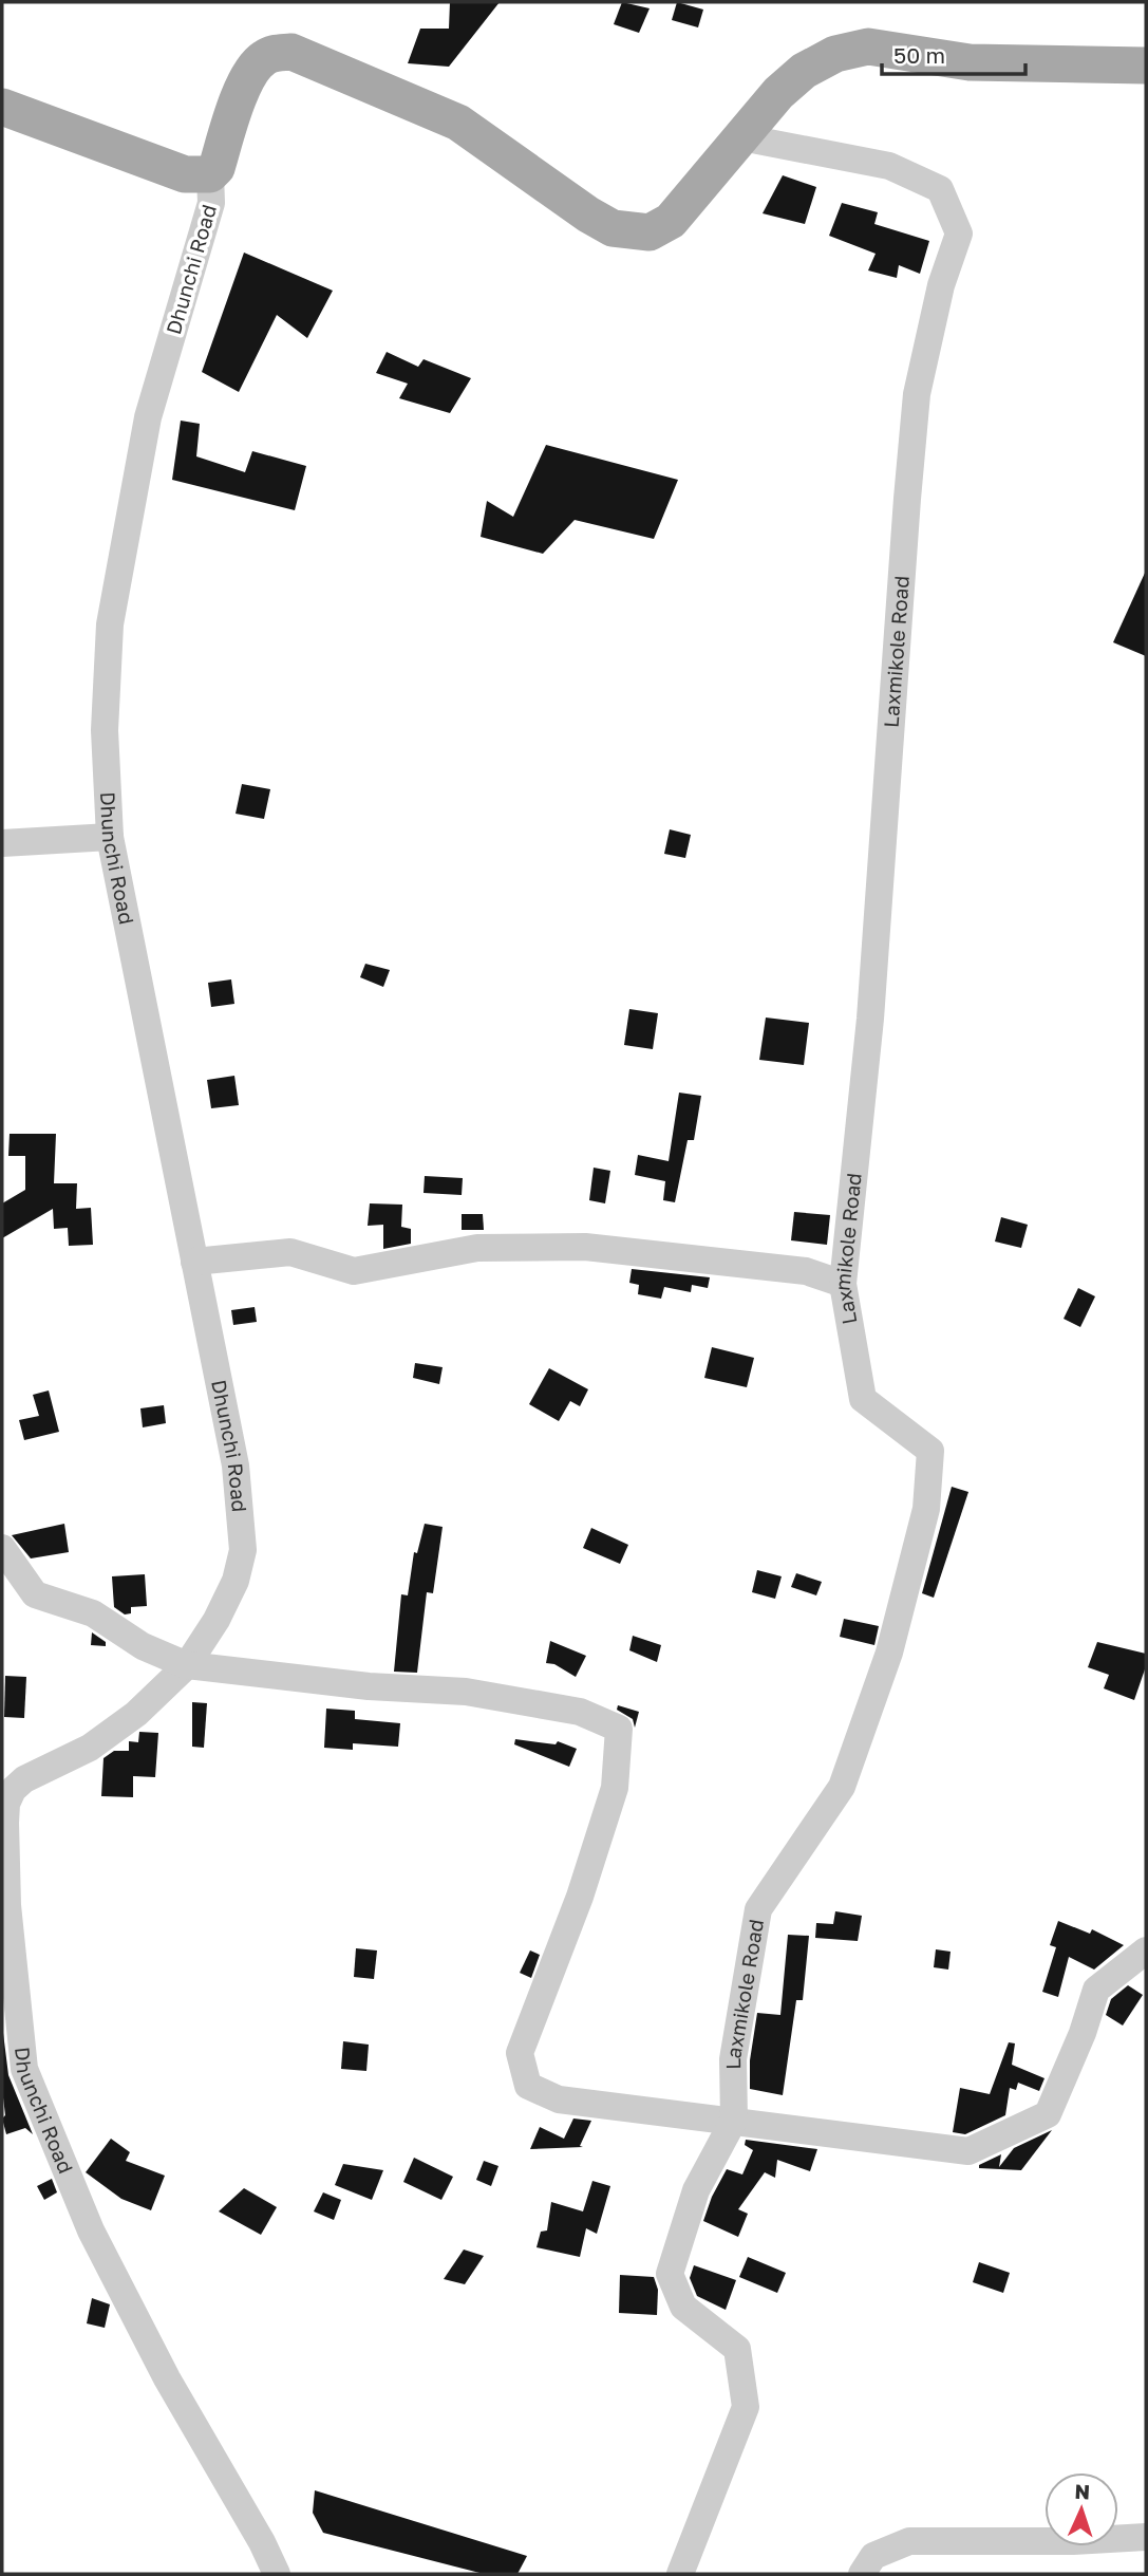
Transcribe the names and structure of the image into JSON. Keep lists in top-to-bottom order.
{
  "streets": {
    "street": ["Dhunchi Road", "Laxmikole Road"]
  },
  "scale_bar": "50 m",
  "north": "top"
}
